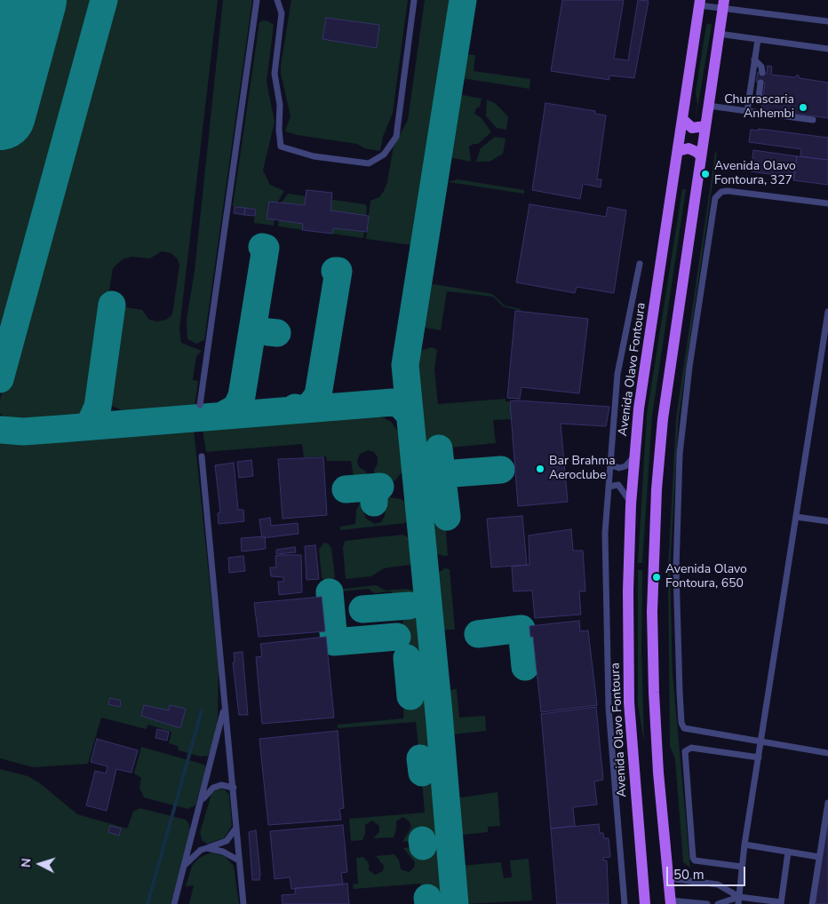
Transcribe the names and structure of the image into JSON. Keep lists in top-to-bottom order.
{
  "streets": {
    "main road": ["Avenida Olavo Fontoura"]
  },
  "places": [
    "Churrascaria Anhembi",
    "Avenida Olavo Fontoura, 327",
    "Bar Brahma Aeroclube",
    "Avenida Olavo Fontoura, 650"
  ],
  "scale_bar": "50 m",
  "north": "left"
}
